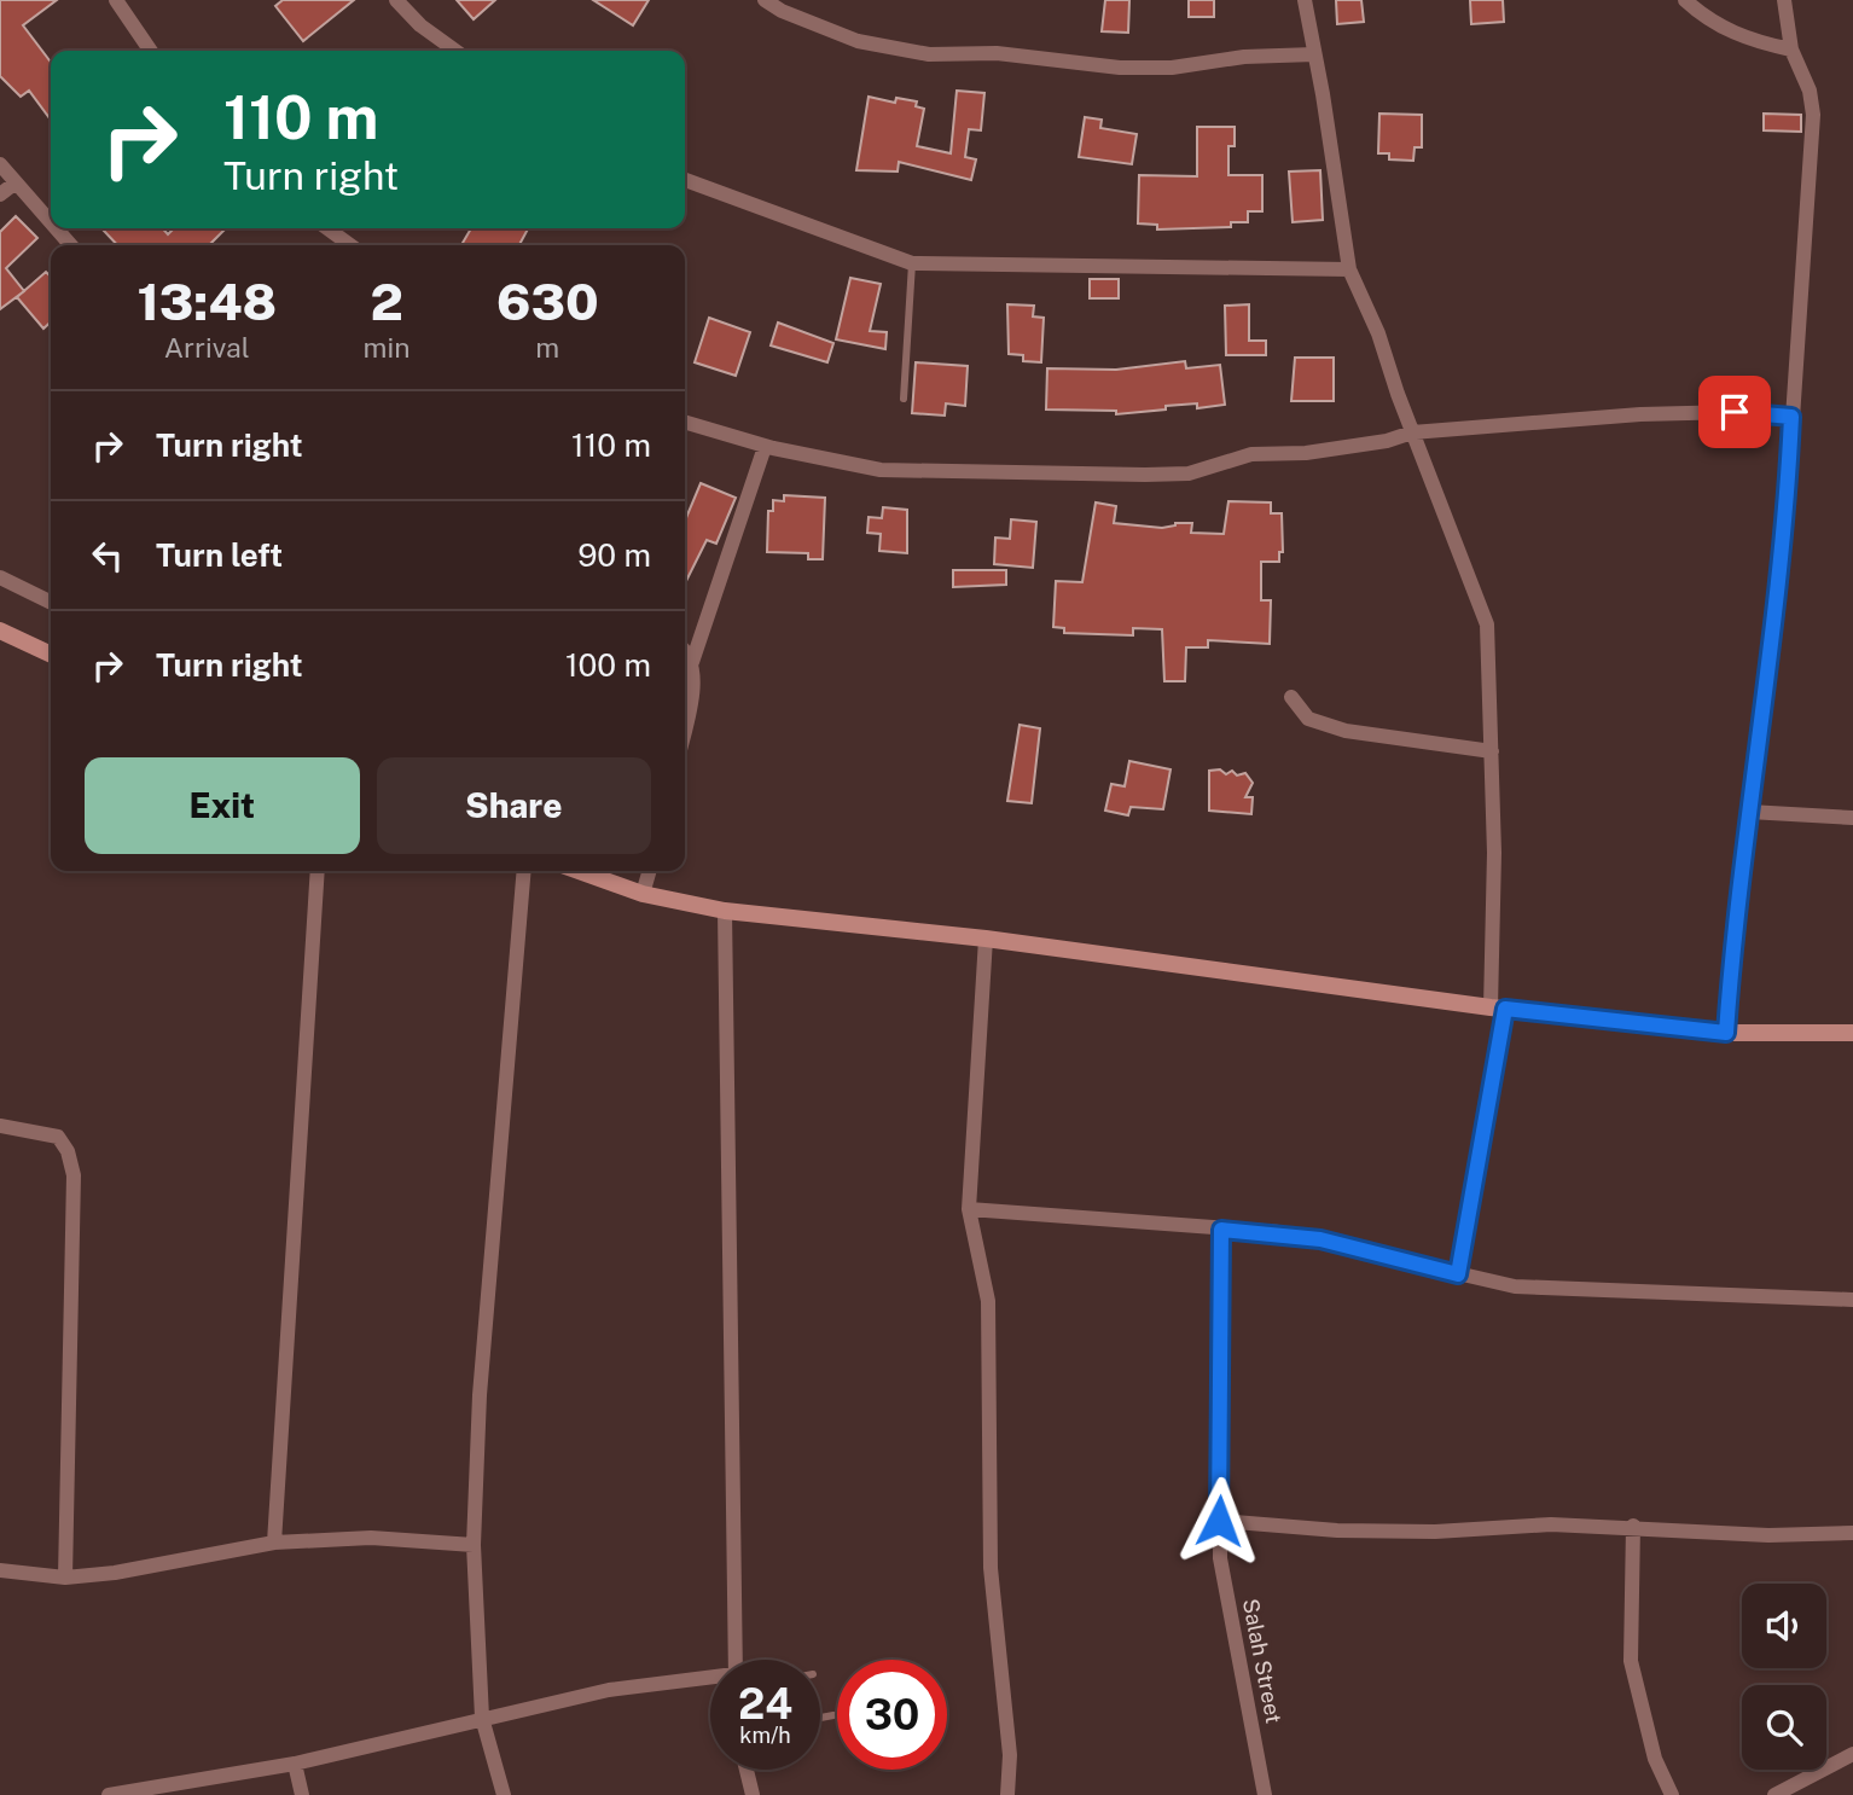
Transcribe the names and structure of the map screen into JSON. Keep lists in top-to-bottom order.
{
  "streets": {
    "street": ["Salah Street"]
  },
  "page": {
    "turn": ["110 m", "Turn right"],
    "eta": [
      "13:48",
      "Arrival",
      "2",
      "min",
      "630",
      "m"
    ],
    "list": [
      {
        "name": "Turn right",
        "value": "110 m"
      },
      {
        "name": "Turn left",
        "value": "90 m"
      },
      {
        "name": "Turn right",
        "value": "100 m"
      }
    ],
    "buttons": ["Exit", "Share"],
    "speed": "24 km/h",
    "limit": "30"
  }
}
